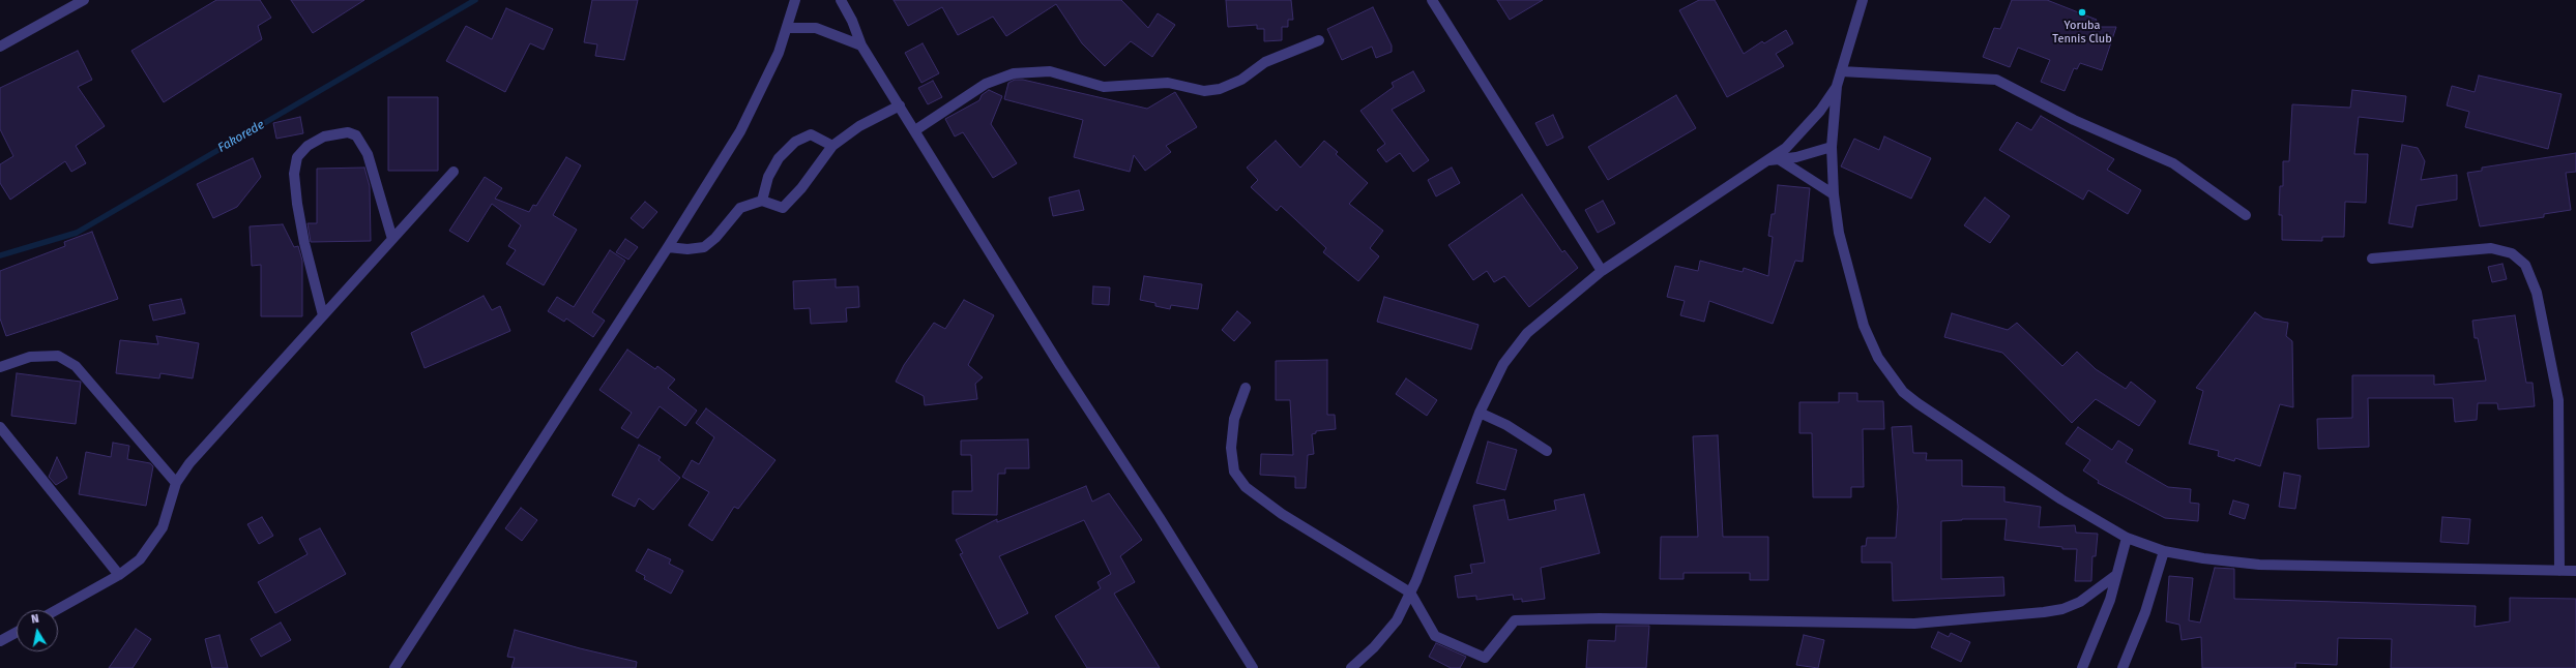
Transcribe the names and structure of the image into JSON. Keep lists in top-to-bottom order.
{
  "water": ["Fakorede"],
  "places": ["Yoruba Tennis Club"],
  "north": "top"
}
